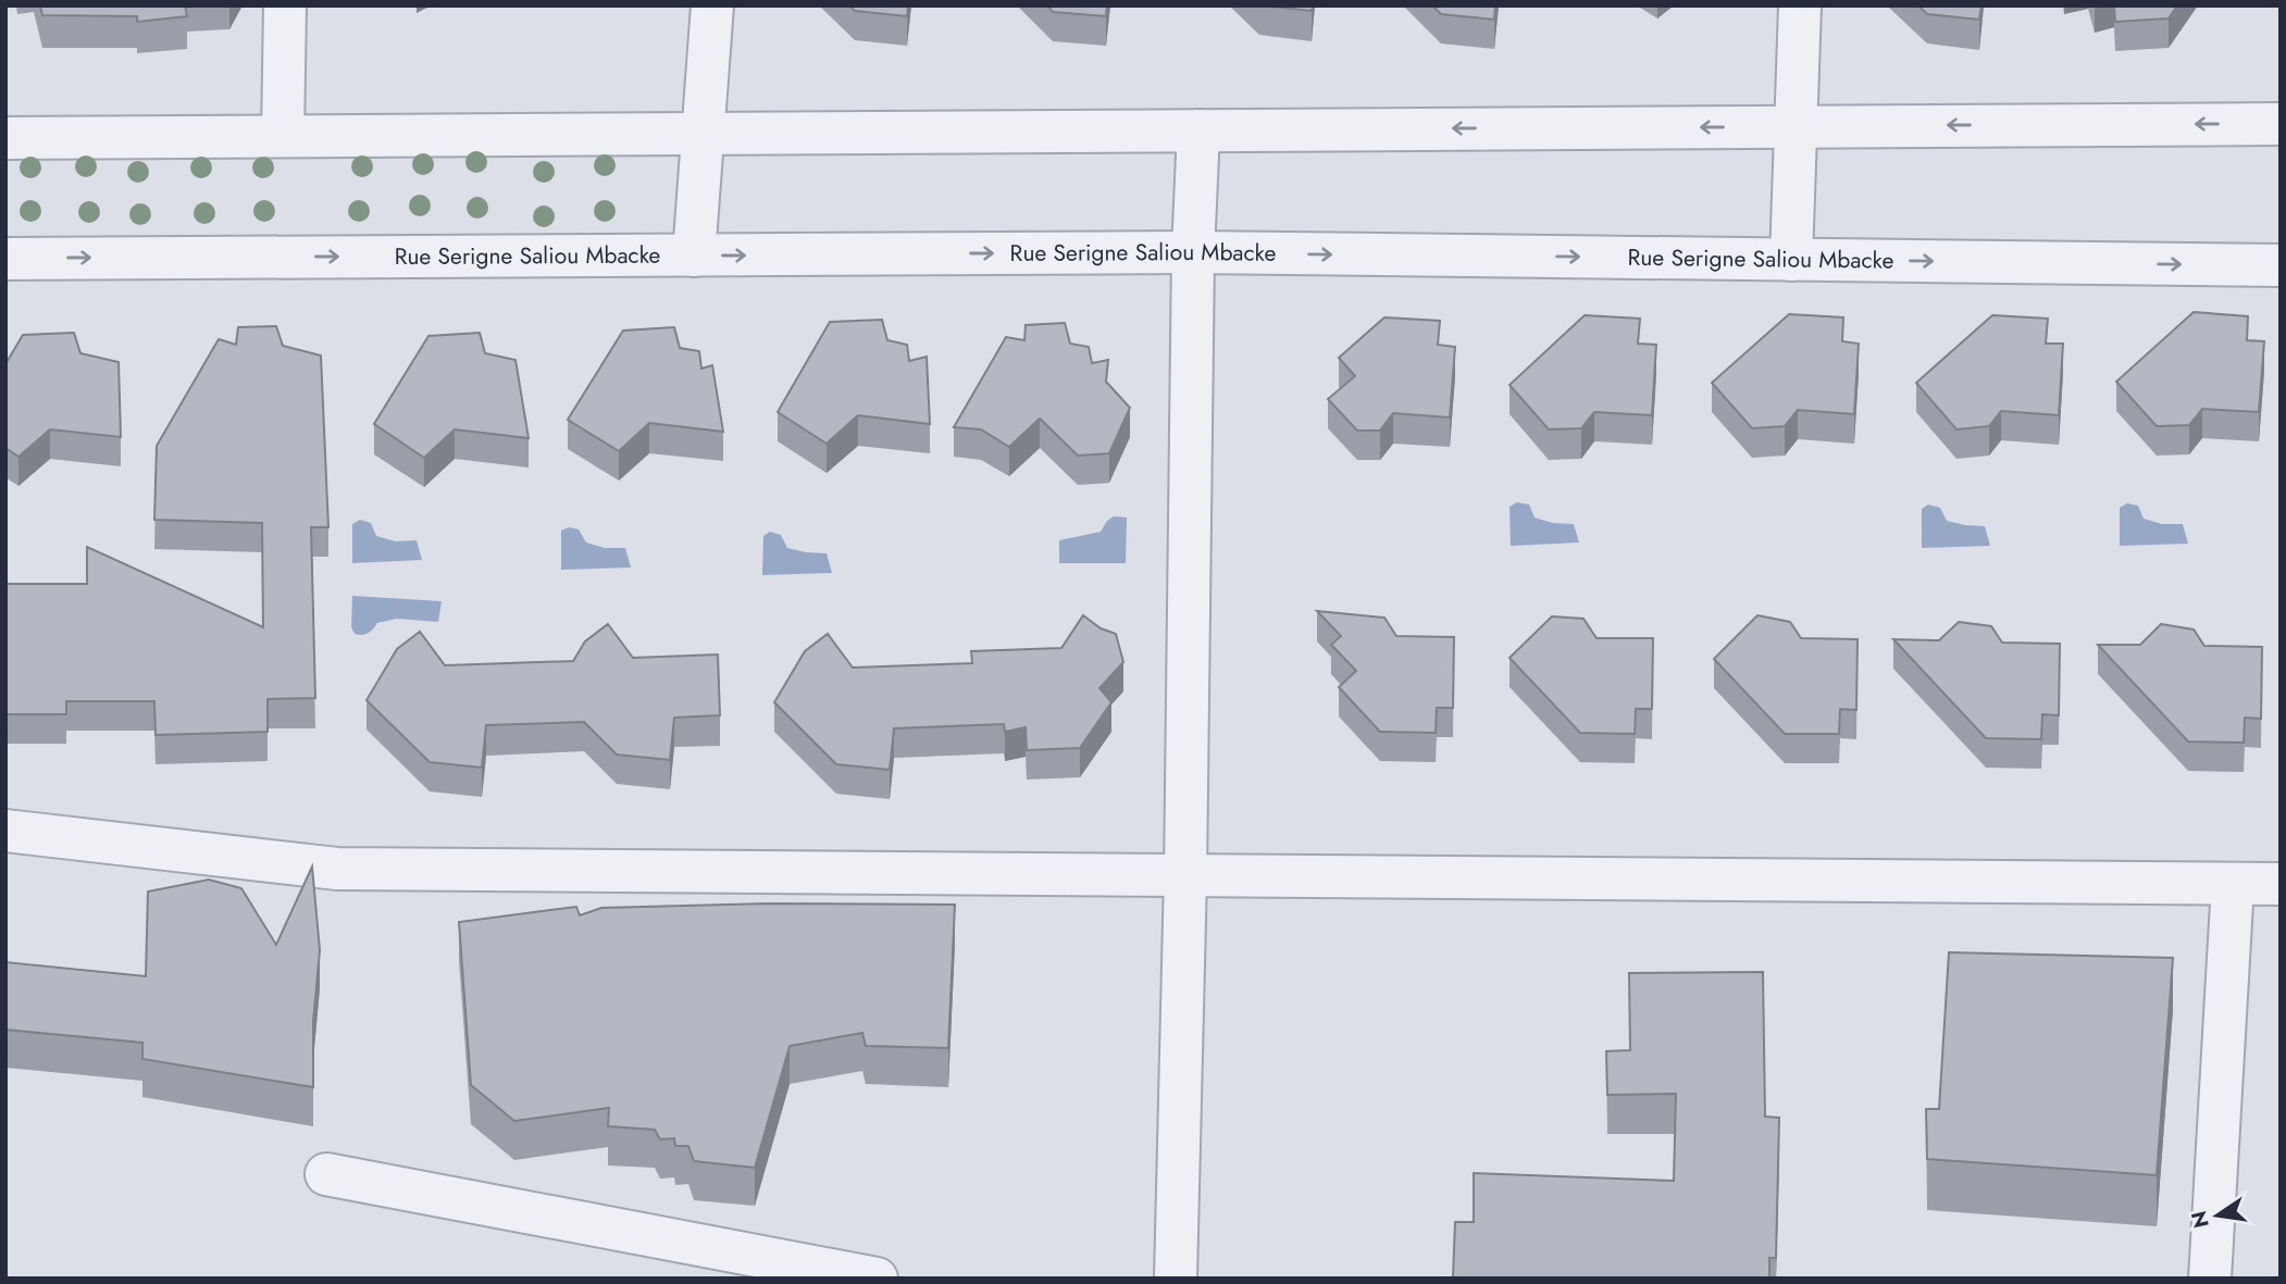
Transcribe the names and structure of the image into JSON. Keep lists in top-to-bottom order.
{
  "streets": {
    "street": ["Rue Serigne Saliou Mbacke"]
  },
  "north": "left"
}
